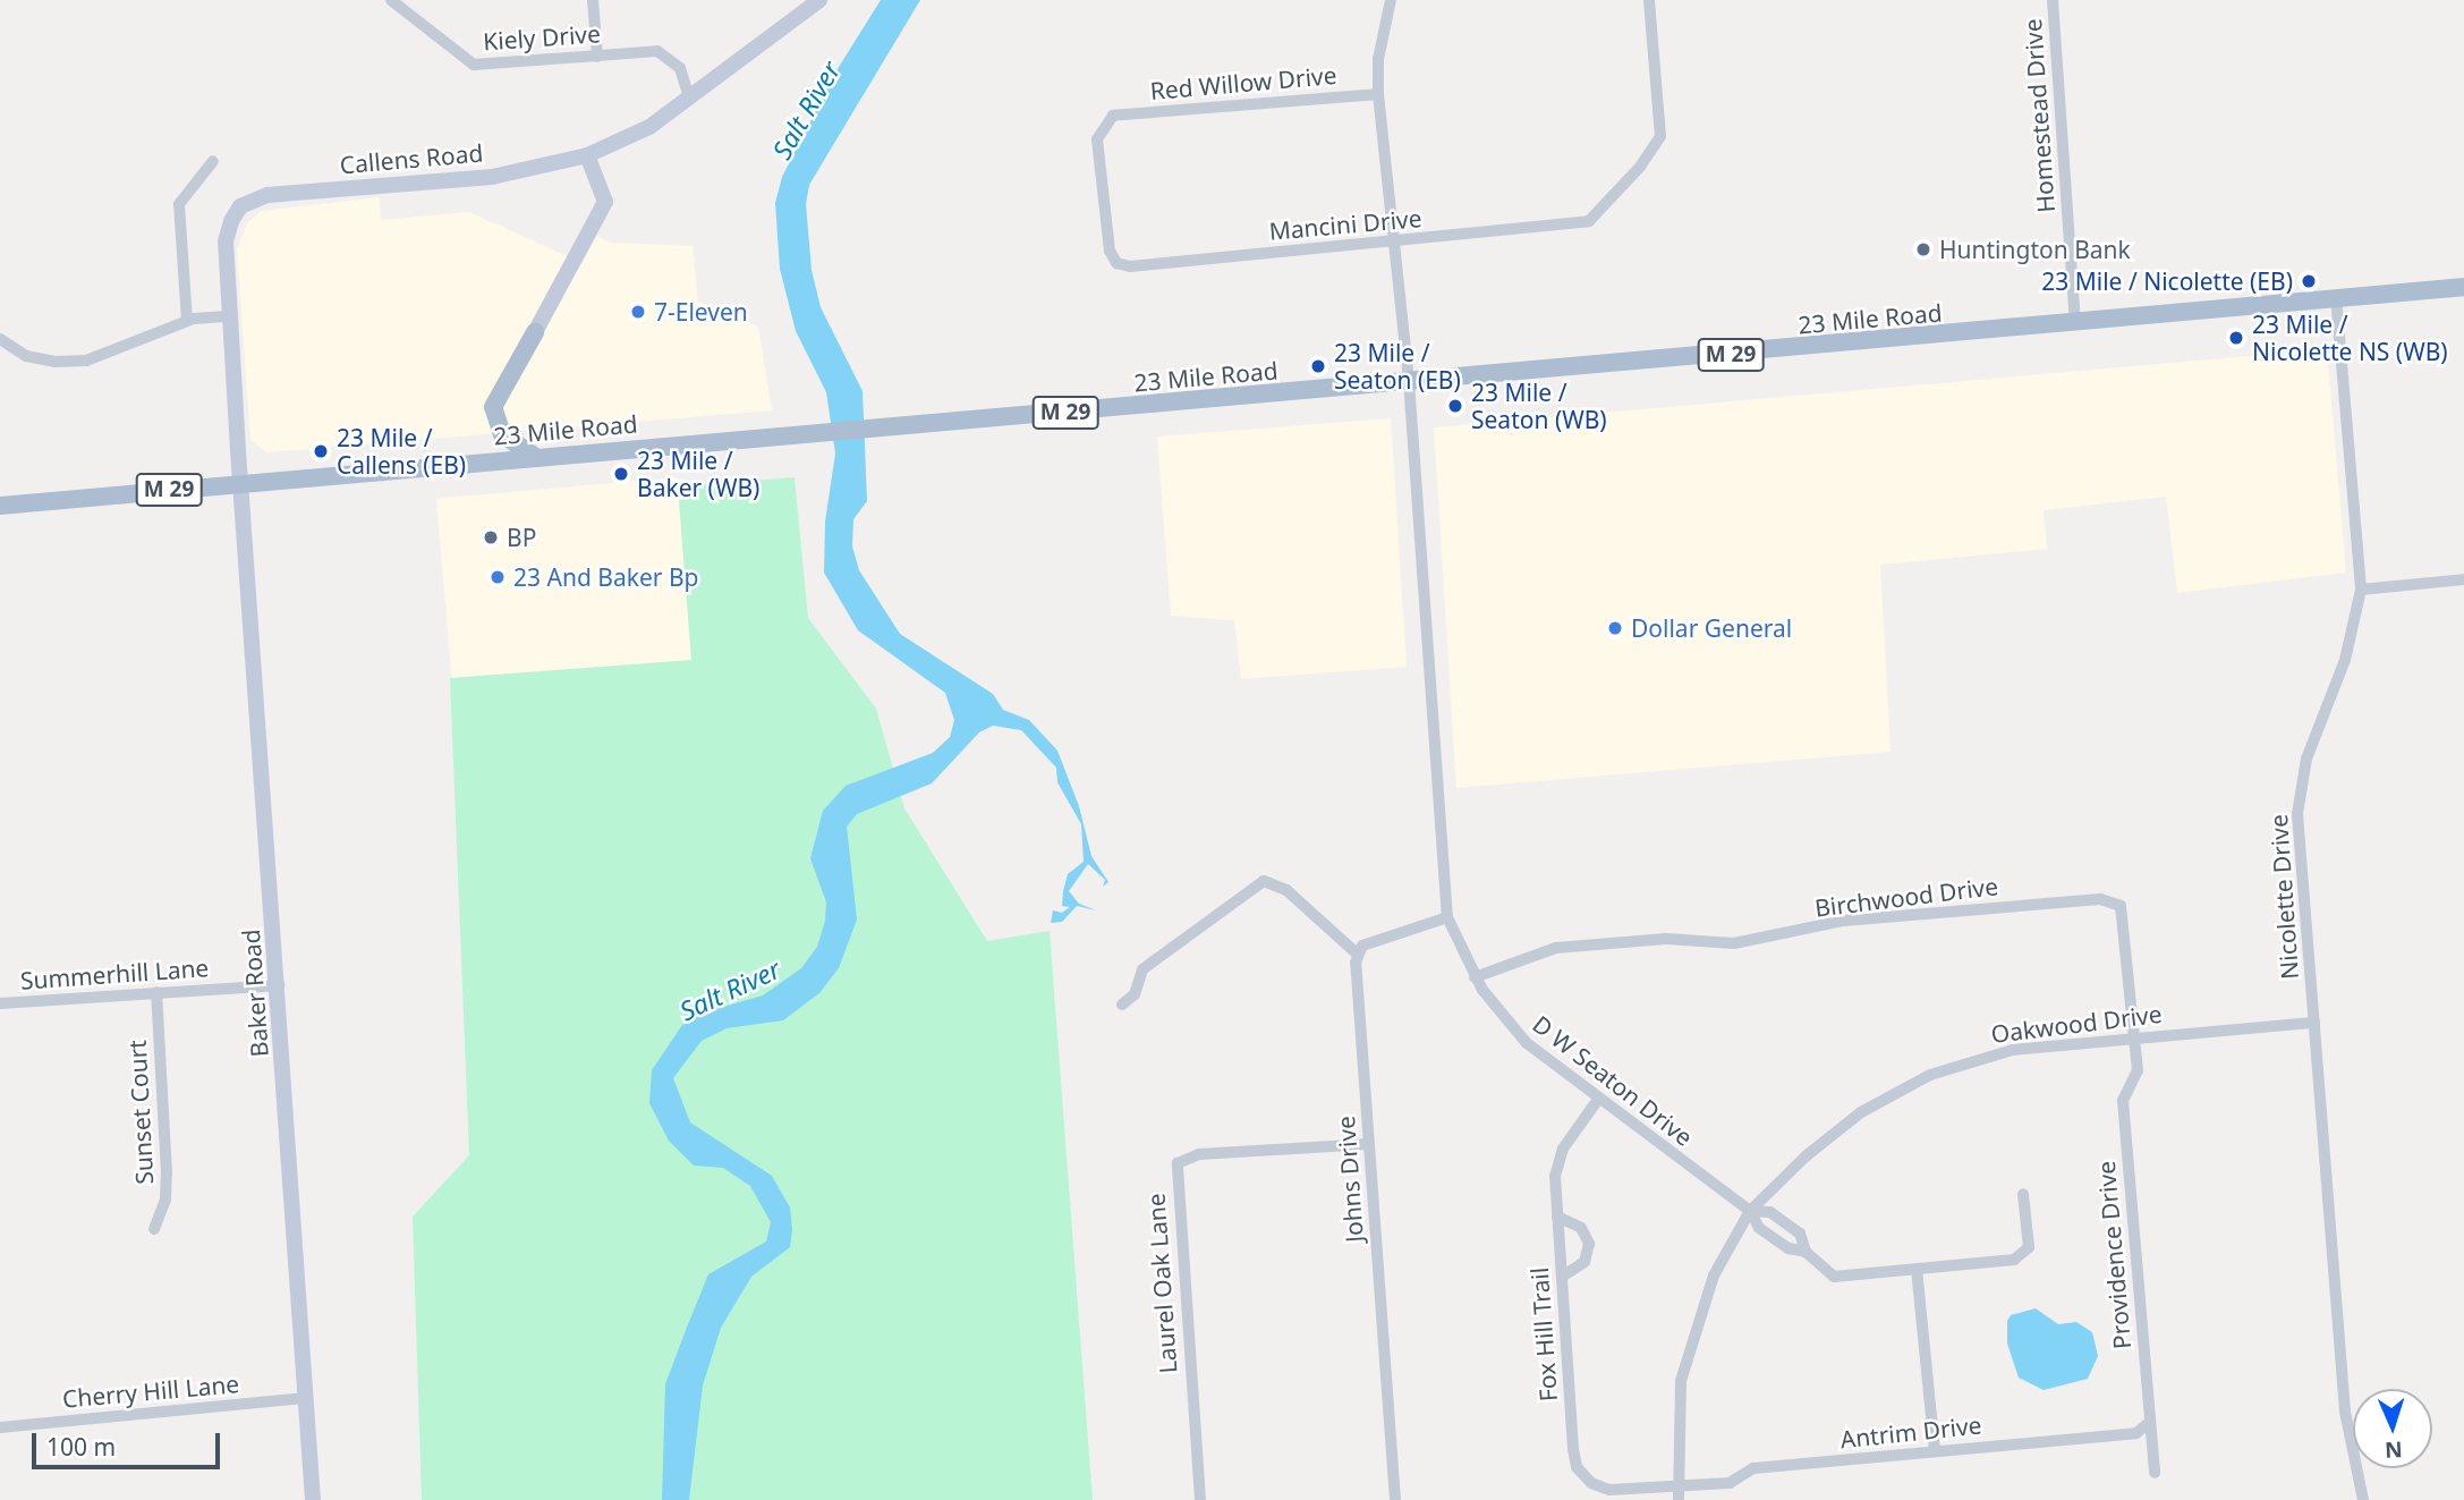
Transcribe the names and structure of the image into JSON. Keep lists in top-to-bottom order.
{
  "streets": {
    "main road": ["23 Mile Road", "M 29"],
    "street": [
      "Kiely Drive",
      "Red Willow Drive",
      "Homestead Drive",
      "Callens Road",
      "Mancini Drive",
      "Birchwood Drive",
      "Nicolette Drive",
      "Summerhill Lane",
      "Baker Road",
      "Oakwood Drive",
      "D W Seaton Drive",
      "Sunset Court",
      "Johns Drive",
      "Providence Drive",
      "Laurel Oak Lane",
      "Fox Hill Trail",
      "Cherry Hill Lane",
      "Antrim Drive"
    ]
  },
  "crossings": [
    ["Kiely Drive", "Callens Road"],
    ["Red Willow Drive", "Mancini Drive"],
    ["Red Willow Drive", "D W Seaton Drive"],
    ["Homestead Drive", "23 Mile Road"],
    ["Callens Road", "23 Mile Road"],
    ["Callens Road", "Baker Road"],
    ["Mancini Drive", "D W Seaton Drive"],
    ["23 Mile Road", "Nicolette Drive"],
    ["23 Mile Road", "Baker Road"],
    ["23 Mile Road", "D W Seaton Drive"],
    ["Birchwood Drive", "Oakwood Drive"],
    ["Birchwood Drive", "D W Seaton Drive"],
    ["Birchwood Drive", "Providence Drive"],
    ["Nicolette Drive", "Oakwood Drive"],
    ["Summerhill Lane", "Baker Road"],
    ["Summerhill Lane", "Sunset Court"],
    ["Baker Road", "Cherry Hill Lane"],
    ["Oakwood Drive", "D W Seaton Drive"],
    ["Oakwood Drive", "Providence Drive"],
    ["D W Seaton Drive", "Fox Hill Trail"],
    ["Johns Drive", "Laurel Oak Lane"],
    ["Providence Drive", "Antrim Drive"],
    ["Fox Hill Trail", "Antrim Drive"]
  ],
  "water": ["Salt River"],
  "places": [
    "Huntington Bank",
    "23 Mile / Nicolette (EB)",
    "7-Eleven",
    "23 Mile / Nicolette NS (WB)",
    "23 Mile / Seaton (EB)",
    "23 Mile / Seaton (WB)",
    "23 Mile / Callens (EB)",
    "23 Mile / Baker (WB)",
    "BP",
    "23 And Baker Bp",
    "Dollar General"
  ],
  "scale_bar": "100 m",
  "north": "bottom"
}
